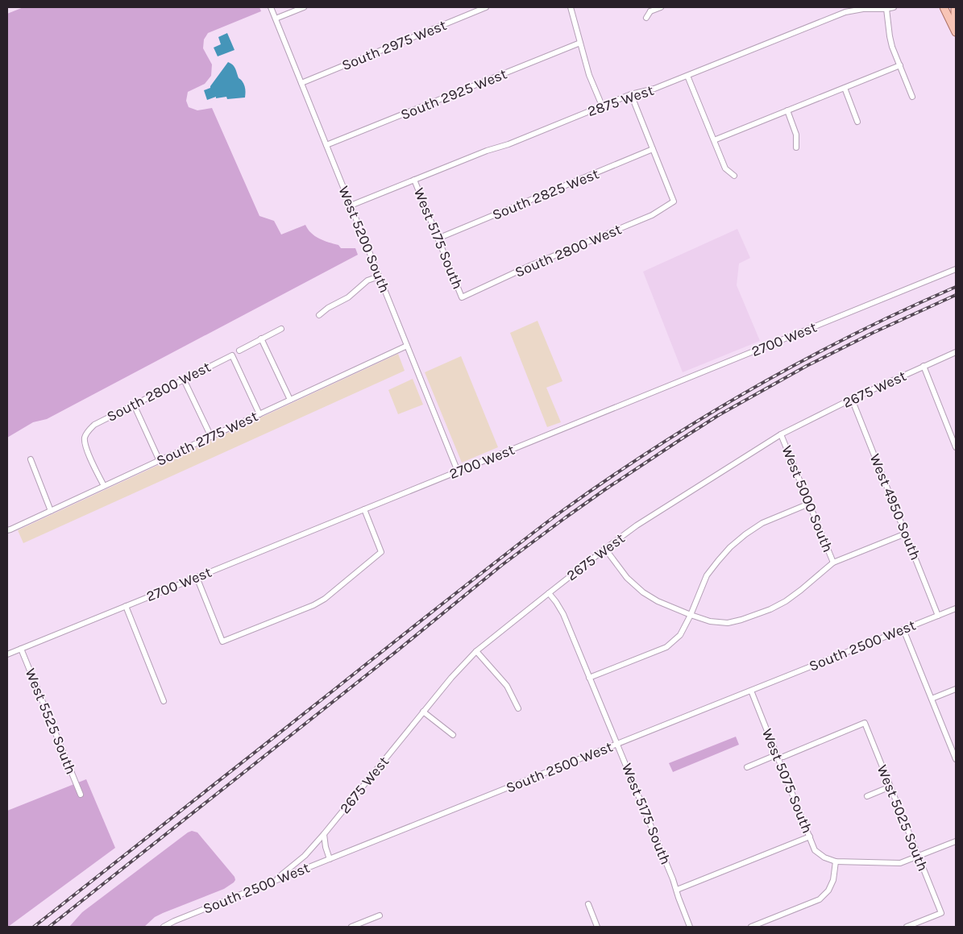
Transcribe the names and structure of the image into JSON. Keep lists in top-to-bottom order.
{
  "streets": {
    "street": [
      "South 2975 West",
      "South 2925 West",
      "2875 West",
      "South 2825 West",
      "West 5175 South",
      "West 5200 South",
      "South 2800 West",
      "2700 West",
      "2675 West",
      "South 2775 West",
      "West 5000 South",
      "West 4950 South",
      "South 2500 West",
      "West 5525 South",
      "West 5075 South",
      "West 5025 South"
    ]
  },
  "crossings": [
    ["South 2975 West", "West 5200 South"],
    ["South 2925 West", "West 5200 South"],
    ["2875 West", "West 5175 South"],
    ["2875 West", "West 5200 South"],
    ["South 2825 West", "West 5175 South"],
    ["South 2825 West", "South 2800 West"],
    ["West 5175 South", "South 2800 West"],
    ["West 5175 South", "2675 West"],
    ["West 5175 South", "South 2500 West"],
    ["West 5200 South", "2700 West"],
    ["West 5200 South", "South 2775 West"],
    ["South 2800 West", "South 2775 West"],
    ["2700 West", "West 5525 South"],
    ["2675 West", "West 5000 South"],
    ["2675 West", "West 4950 South"],
    ["2675 West", "South 2500 West"],
    ["West 4950 South", "South 2500 West"],
    ["South 2500 West", "West 5075 South"],
    ["West 5075 South", "West 5025 South"]
  ]
}
